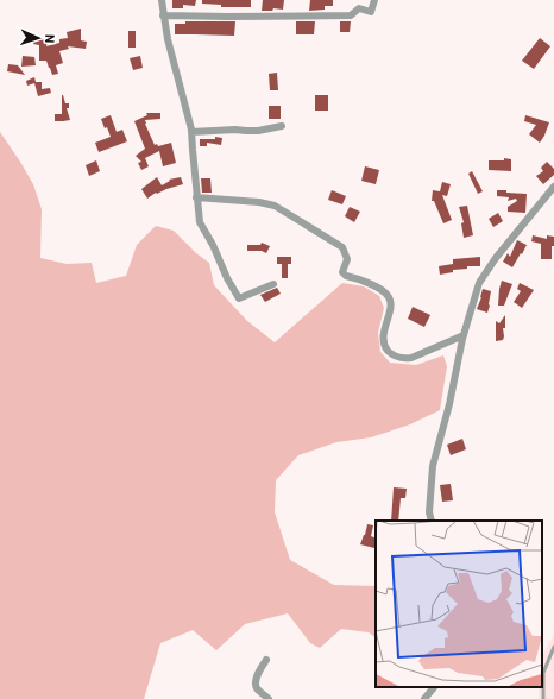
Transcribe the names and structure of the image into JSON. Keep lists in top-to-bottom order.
{
  "north": "right"
}
